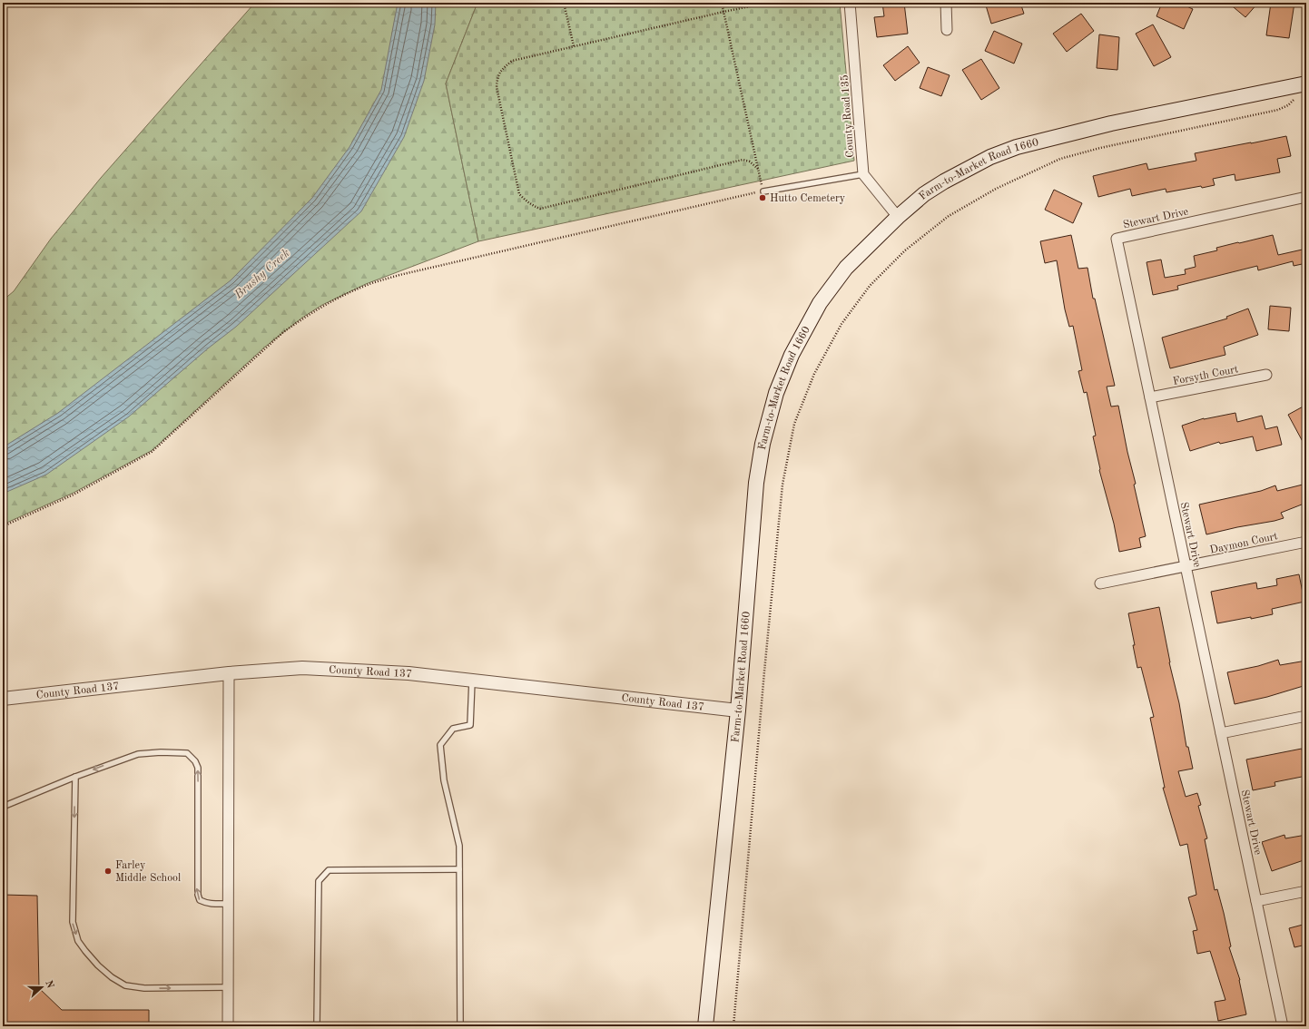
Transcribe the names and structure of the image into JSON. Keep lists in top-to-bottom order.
{
  "streets": {
    "main road": ["Farm-to-Market Road 1660"],
    "street": [
      "County Road 135",
      "Stewart Drive",
      "Forsyth Court",
      "Daymon Court",
      "County Road 137"
    ]
  },
  "crossings": [
    ["Farm-to-Market Road 1660", "County Road 137"],
    ["Stewart Drive", "Forsyth Court"],
    ["Stewart Drive", "Daymon Court"]
  ],
  "water": ["Brushy Creek"],
  "places": ["Hutto Cemetery", "Farley Middle School"],
  "north": "right"
}
